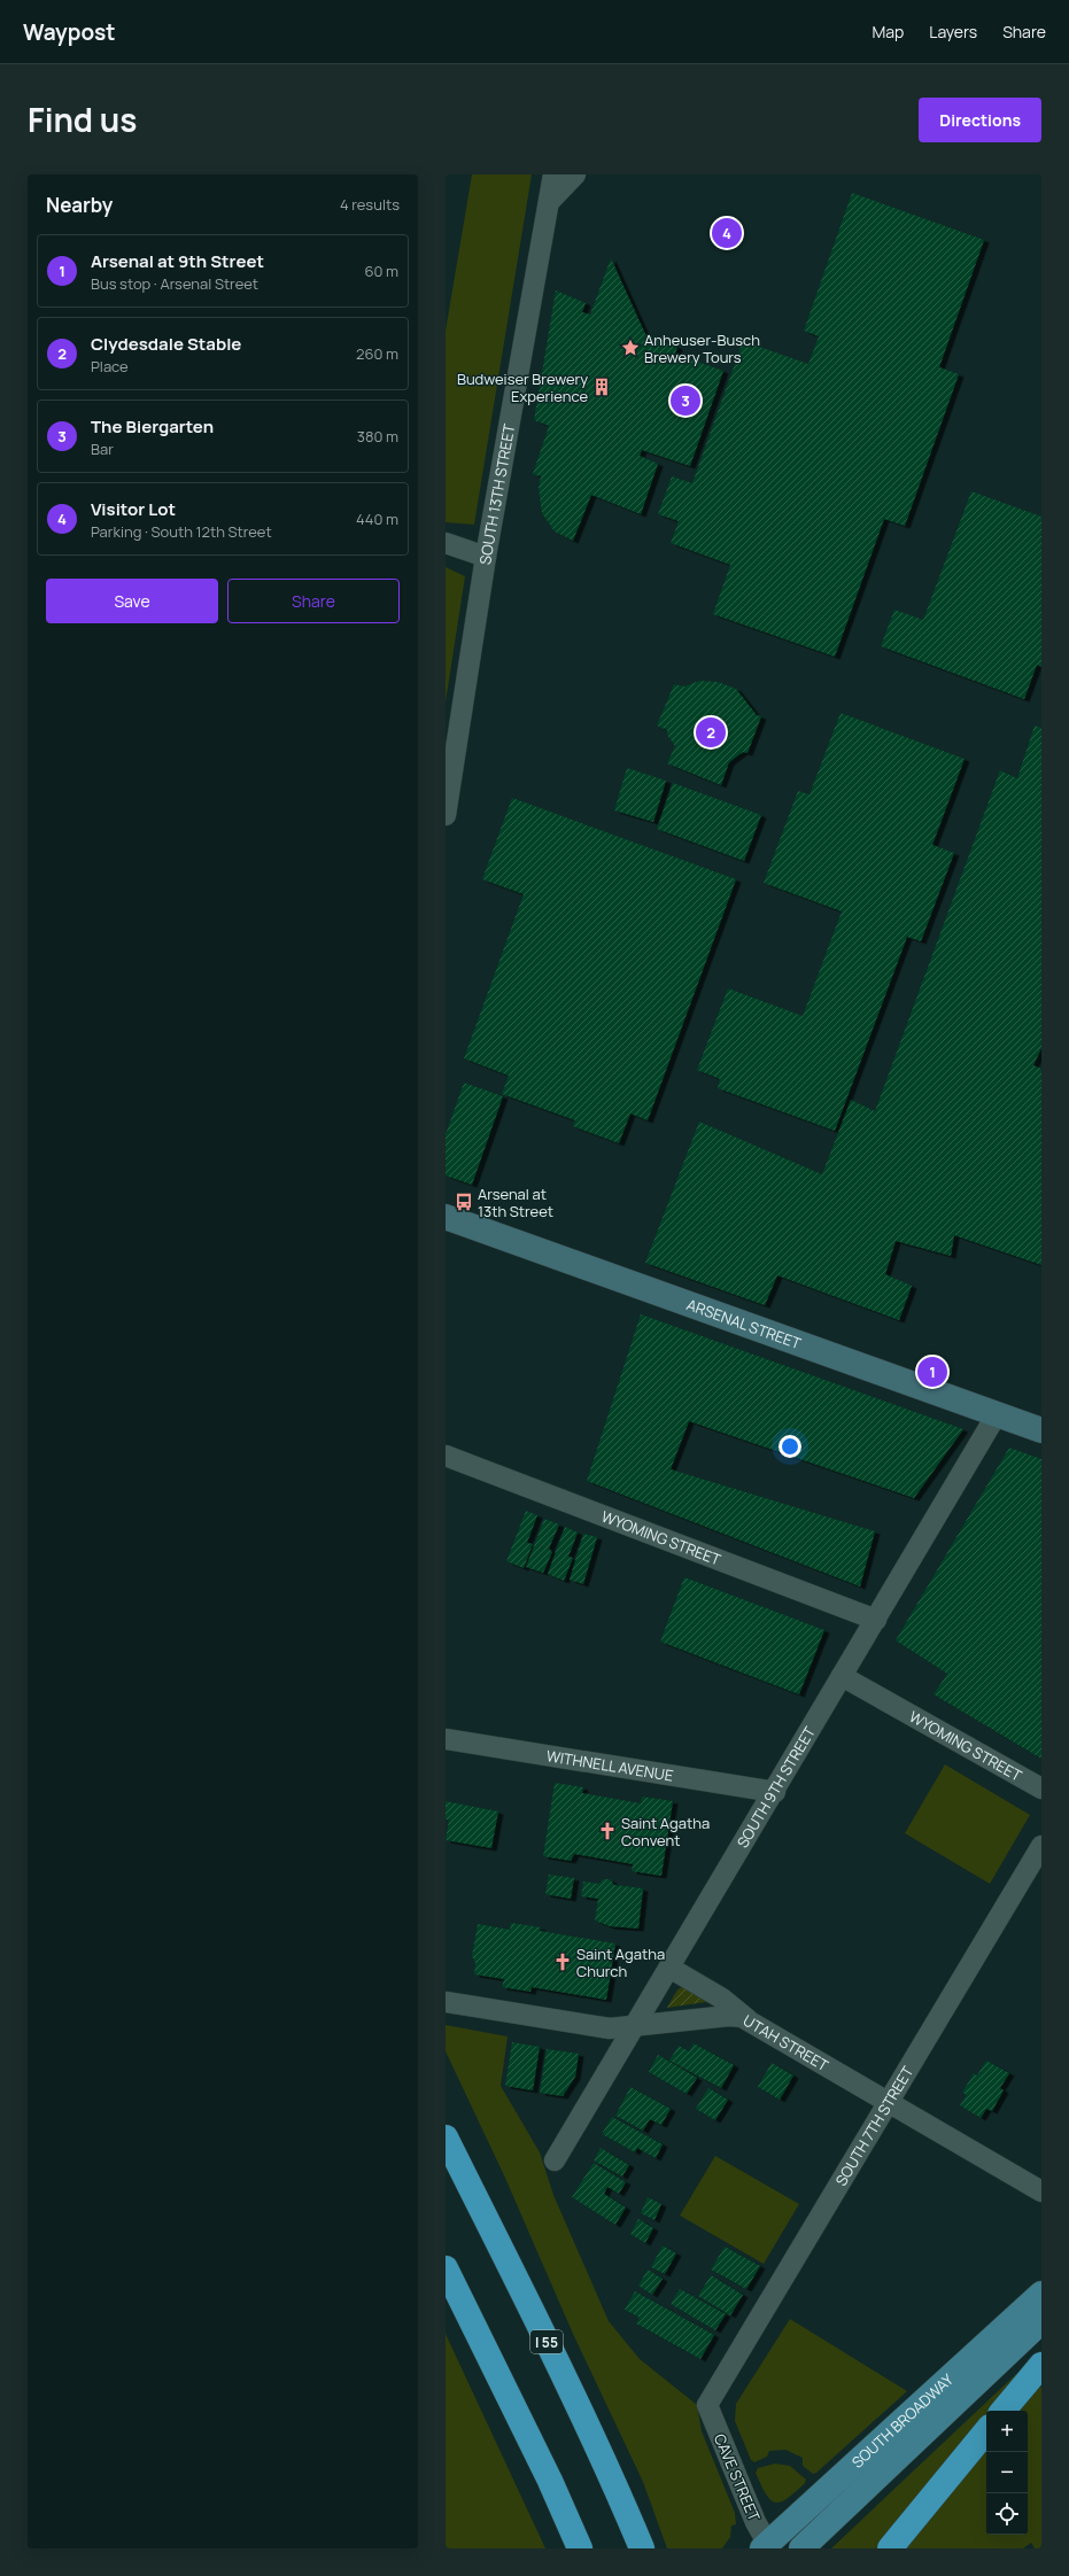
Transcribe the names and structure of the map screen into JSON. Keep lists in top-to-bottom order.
{
  "streets": {
    "highway": ["I 55"],
    "main road": ["ARSENAL STREET", "SOUTH BROADWAY"],
    "street": [
      "SOUTH 13TH STREET",
      "WYOMING STREET",
      "WITHNELL AVENUE",
      "SOUTH 9TH STREET",
      "UTAH STREET",
      "SOUTH 7TH STREET",
      "CAVE STREET"
    ]
  },
  "crossings": [
    ["ARSENAL STREET", "SOUTH 9TH STREET"],
    ["WYOMING STREET", "SOUTH 9TH STREET"],
    ["WITHNELL AVENUE", "SOUTH 9TH STREET"],
    ["SOUTH 9TH STREET", "UTAH STREET"],
    ["UTAH STREET", "SOUTH 7TH STREET"],
    ["SOUTH 7TH STREET", "CAVE STREET"],
    ["SOUTH BROADWAY", "CAVE STREET"]
  ],
  "places": {
    "place": ["Anheuser-Busch Brewery Tours"],
    "building": ["Budweiser Brewery Experience"],
    "bus stop": ["Arsenal at 13th Street"],
    "church": ["Saint Agatha Convent", "Saint Agatha Church"]
  },
  "page": {
    "header": "Waypost",
    "nav": ["Map", "Layers", "Share"],
    "title": "Find us",
    "buttons": [
      "Directions",
      ["Save", "Share"]
    ],
    "heading": ["Nearby", "4 results"],
    "pins": [
      "4",
      "3",
      "2",
      "1"
    ],
    "list": [
      {
        "mark": "1",
        "name": "Arsenal at 9th Street",
        "note": "Bus stop · Arsenal Street",
        "value": "60 m"
      },
      {
        "mark": "2",
        "name": "Clydesdale Stable",
        "note": "Place",
        "value": "260 m"
      },
      {
        "mark": "3",
        "name": "The Biergarten",
        "note": "Bar",
        "value": "380 m"
      },
      {
        "mark": "4",
        "name": "Visitor Lot",
        "note": "Parking · South 12th Street",
        "value": "440 m"
      }
    ],
    "map_buttons": ["+", "−"]
  }
}
